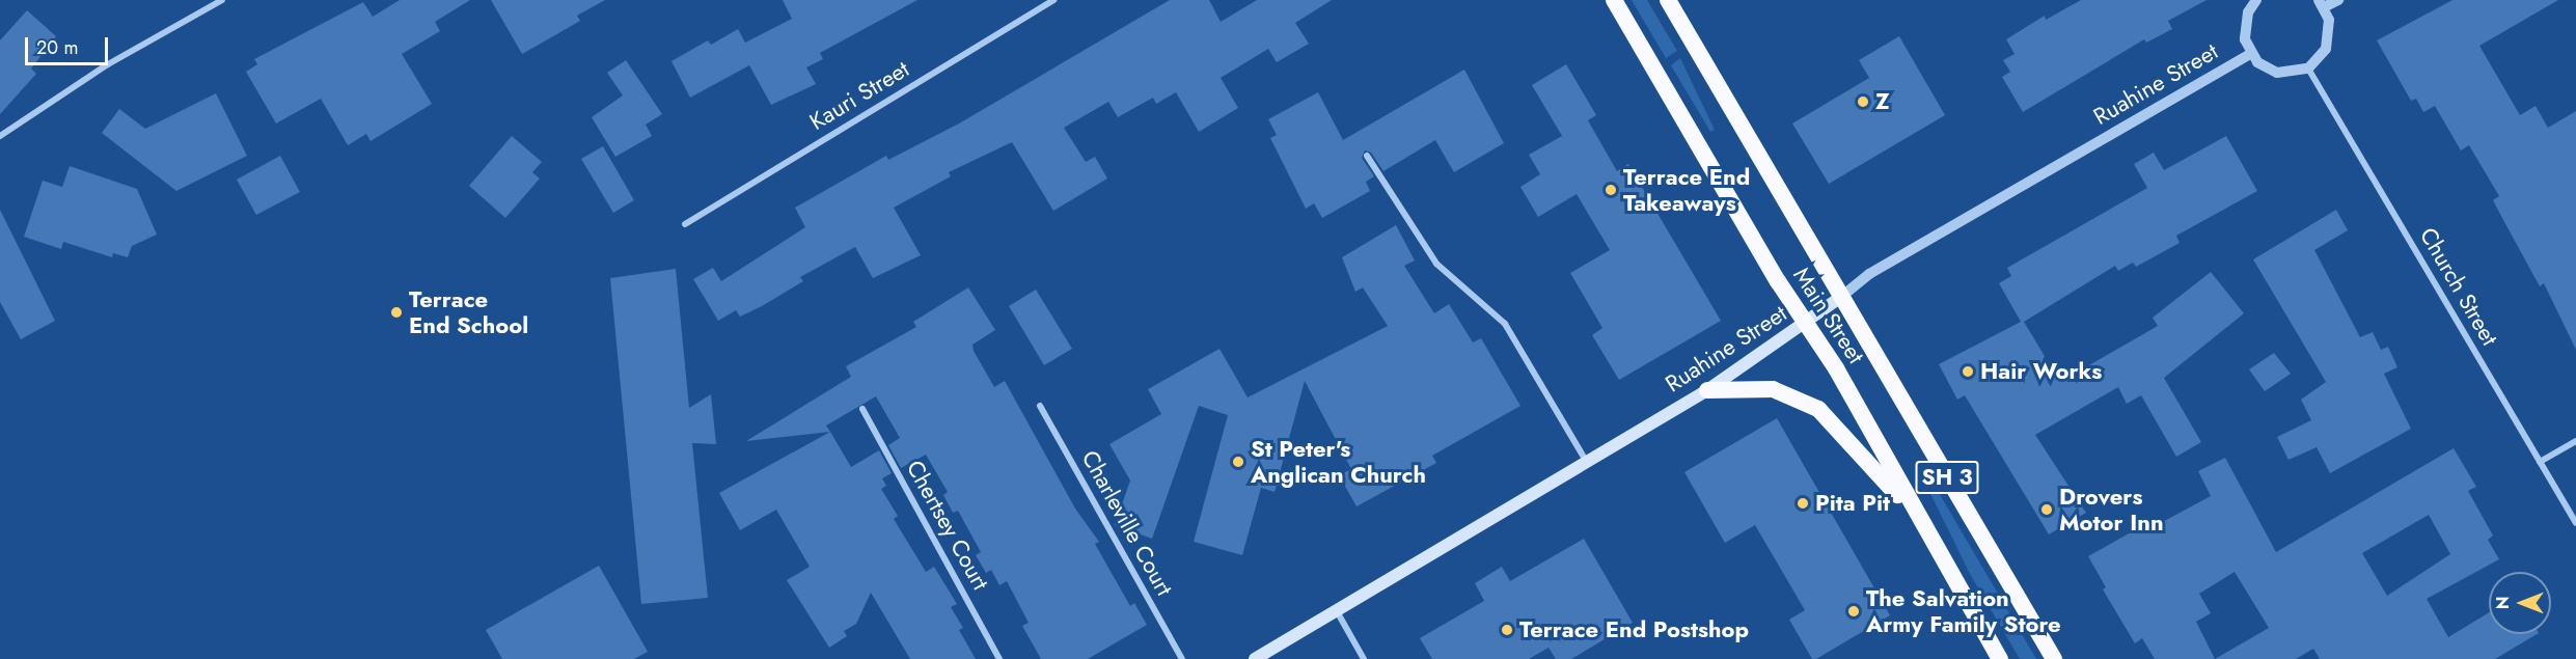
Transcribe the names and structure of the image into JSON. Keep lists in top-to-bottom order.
{
  "streets": {
    "highway": ["Main Street", "SH 3"],
    "main road": ["Ruahine Street"],
    "street": [
      "Kauri Street",
      "Church Street",
      "Charleville Court",
      "Chertsey Court"
    ]
  },
  "crossings": [
    ["Ruahine Street", "Main Street"]
  ],
  "places": [
    "Z",
    "Terrace End Takeaways",
    "Terrace End School",
    "Hair Works",
    "St Peter's Anglican Church",
    "Pita Pit",
    "Drovers Motor Inn",
    "The Salvation Army Family Store",
    "Terrace End Postshop"
  ],
  "scale_bar": "20 m",
  "north": "left"
}
